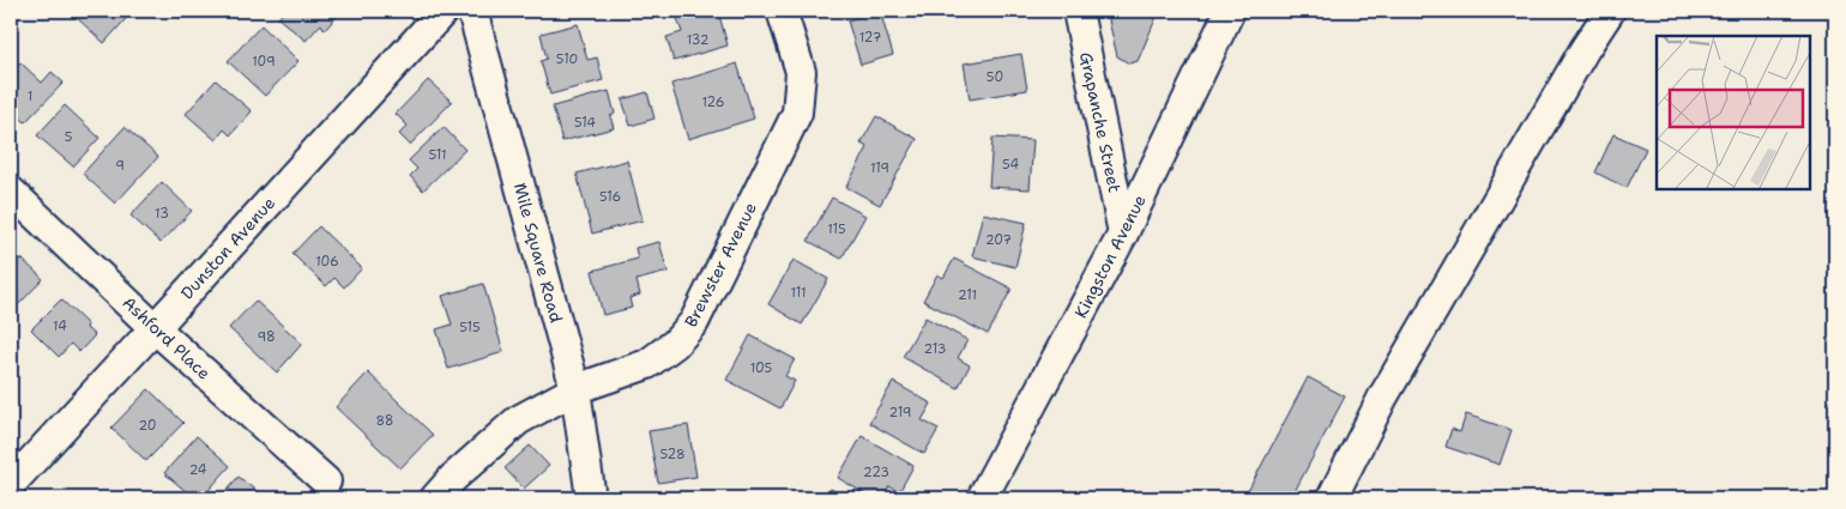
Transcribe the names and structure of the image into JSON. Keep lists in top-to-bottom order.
{
  "streets": {
    "street": [
      "Grapanche Street",
      "Dunston Avenue",
      "Mile Square Road",
      "Kingston Avenue",
      "Brewster Avenue",
      "Ashford Place"
    ]
  },
  "crossings": [
    ["Grapanche Street", "Kingston Avenue"],
    ["Dunston Avenue", "Ashford Place"],
    ["Mile Square Road", "Brewster Avenue"]
  ],
  "house_numbers": [
    "127",
    "132",
    "510",
    "109",
    "50",
    "1",
    "126",
    "514",
    "5",
    "511",
    "54",
    "9",
    "119",
    "516",
    "13",
    "115",
    "207",
    "106",
    "111",
    "211",
    "14",
    "515",
    "98",
    "213",
    "105",
    "219",
    "88",
    "20",
    "528",
    "24",
    "223"
  ]
}
